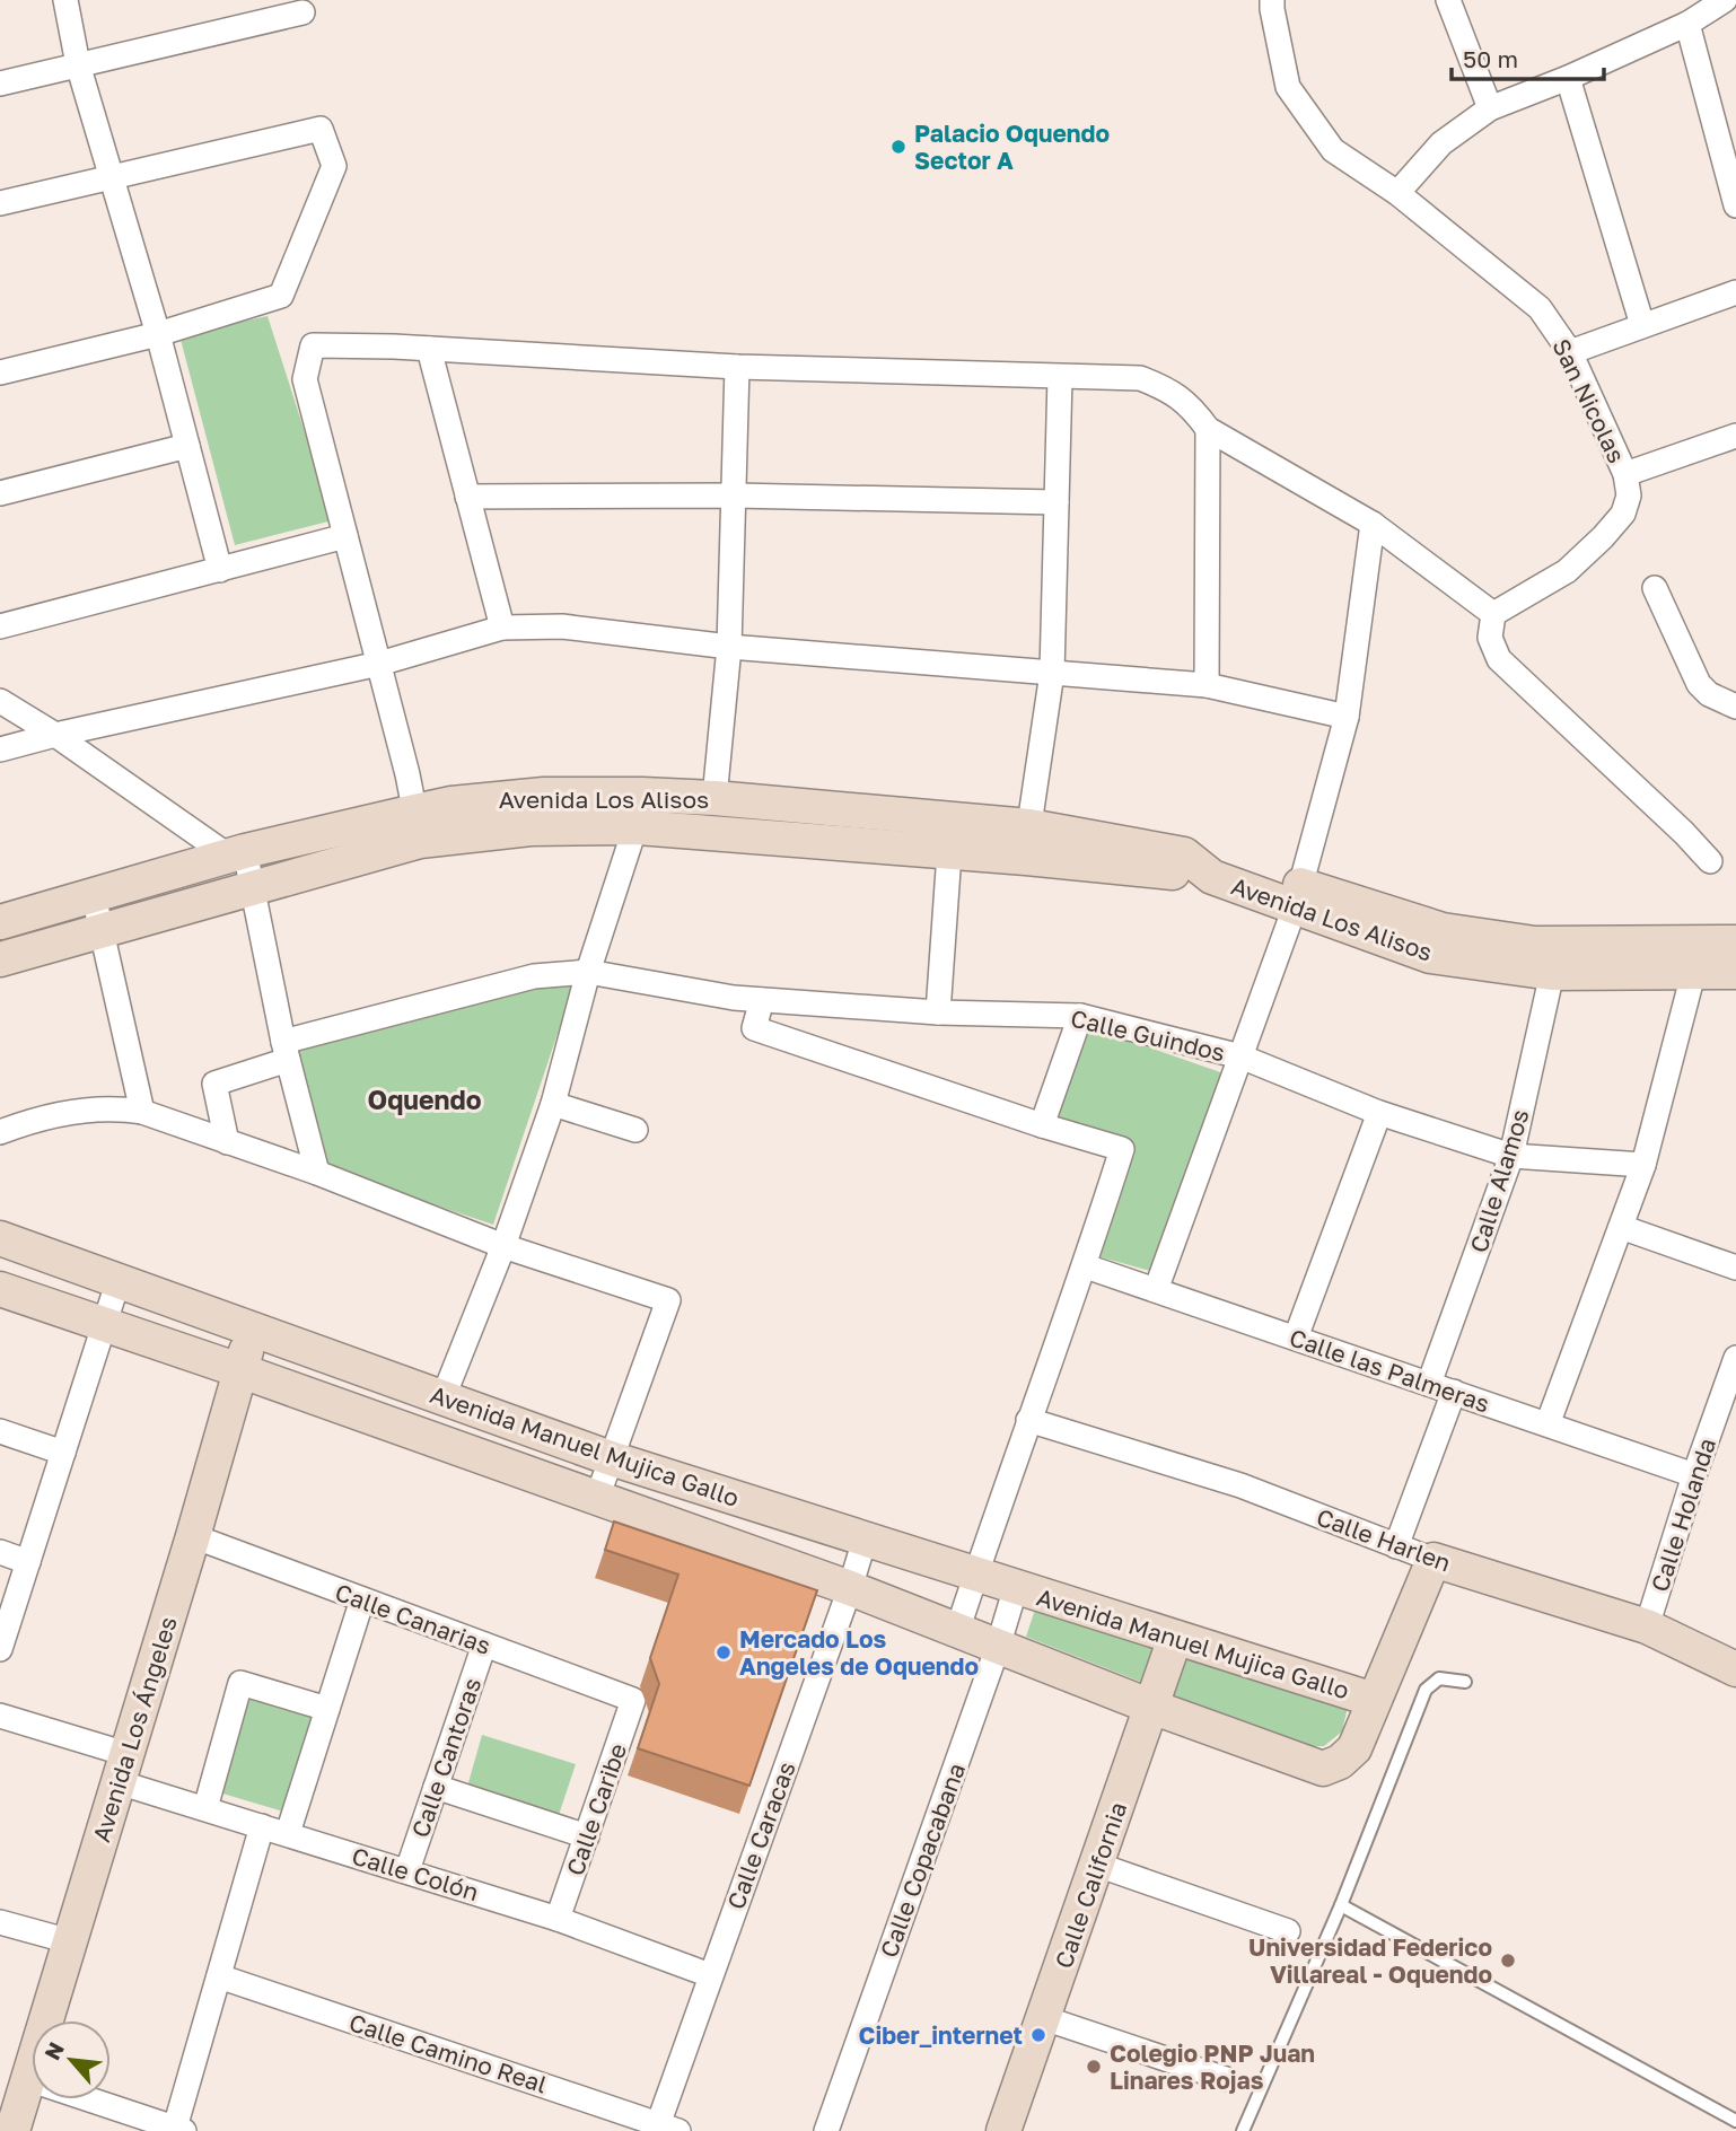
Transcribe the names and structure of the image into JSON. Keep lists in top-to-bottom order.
{
  "streets": {
    "street": [
      "San Nicolas",
      "Avenida Los Alisos",
      "Calle Guindos",
      "Calle Alamos",
      "Calle las Palmeras",
      "Avenida Manuel Mujica Gallo",
      "Calle Holanda",
      "Calle Harlen",
      "Calle Canarias",
      "Avenida Los Ángeles",
      "Calle Cantoras",
      "Calle Caribe",
      "Calle Caracas",
      "Calle Copacabana",
      "Calle Colón",
      "Calle California",
      "Calle Camino Real"
    ]
  },
  "crossings": [
    ["Avenida Los Alisos", "Calle Alamos"],
    ["Calle Guindos", "Calle Alamos"],
    ["Calle Alamos", "Calle las Palmeras"],
    ["Calle las Palmeras", "Calle Holanda"],
    ["Avenida Manuel Mujica Gallo", "Avenida Los Ángeles"],
    ["Avenida Manuel Mujica Gallo", "Calle Caracas"],
    ["Avenida Manuel Mujica Gallo", "Calle Copacabana"],
    ["Avenida Manuel Mujica Gallo", "Calle California"],
    ["Calle Holanda", "Calle Harlen"],
    ["Calle Canarias", "Avenida Los Ángeles"],
    ["Calle Canarias", "Calle Cantoras"],
    ["Calle Canarias", "Calle Caribe"],
    ["Avenida Los Ángeles", "Calle Colón"],
    ["Calle Cantoras", "Calle Colón"],
    ["Calle Caribe", "Calle Colón"],
    ["Calle Caracas", "Calle Colón"],
    ["Calle Caracas", "Calle Camino Real"]
  ],
  "districts": ["Oquendo"],
  "places": [
    "Palacio Oquendo Sector A",
    "Mercado Los Angeles de Oquendo",
    "Universidad Federico Villareal - Oquendo",
    "Ciber_internet",
    "Colegio PNP Juan Linares Rojas"
  ],
  "scale_bar": "50 m",
  "north": "top left"
}
